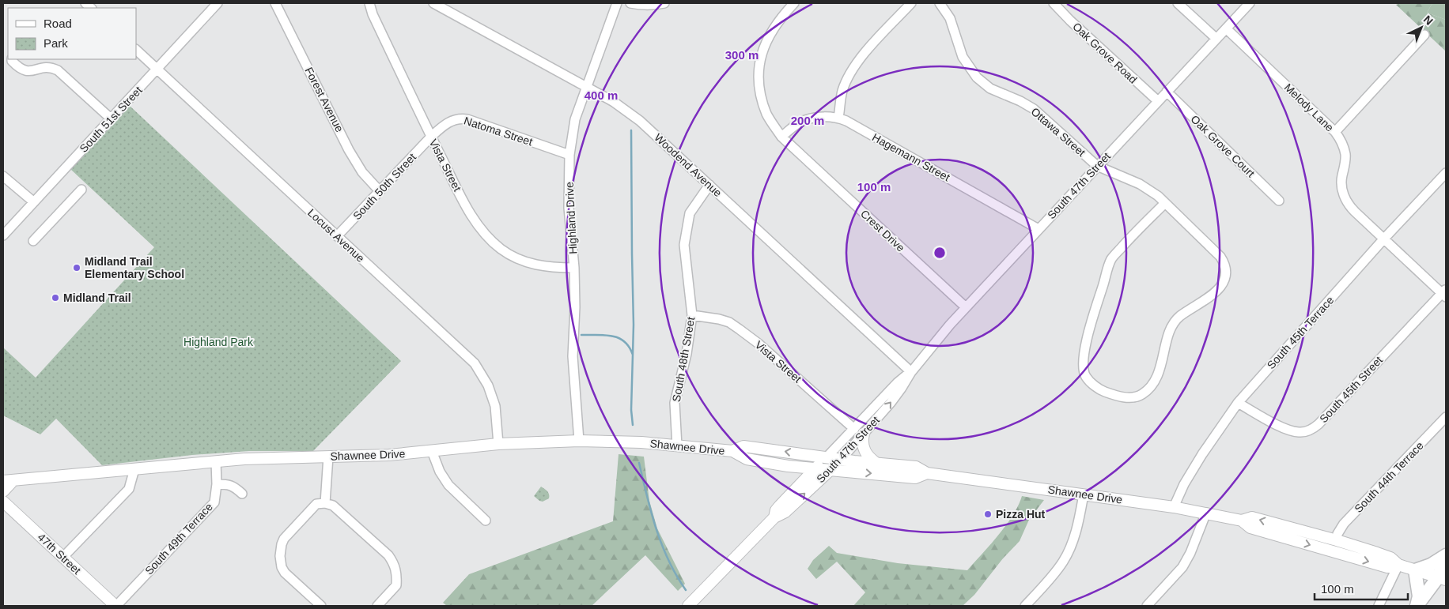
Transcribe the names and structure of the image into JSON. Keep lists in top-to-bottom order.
{
  "streets": {
    "main road": ["South 47th Street", "Shawnee Drive", "47th Street"],
    "street": [
      "Oak Grove Road",
      "Forest Avenue",
      "Melody Lane",
      "South 51st Street",
      "Natoma Street",
      "Ottawa Street",
      "Oak Grove Court",
      "Hagemann Street",
      "Vista Street",
      "Woodend Avenue",
      "South 50th Street",
      "Highland Drive",
      "Crest Drive",
      "Locust Avenue",
      "South 45th Terrace",
      "South 48th Street",
      "South 45th Street",
      "South 44th Terrace",
      "South 49th Terrace"
    ]
  },
  "crossings": [
    ["Oak Grove Road", "South 47th Street"],
    ["Forest Avenue", "South 50th Street"],
    ["Melody Lane", "South 47th Street"],
    ["Melody Lane", "South 45th Terrace"],
    ["South 51st Street", "Locust Avenue"],
    ["Natoma Street", "Vista Street"],
    ["Natoma Street", "South 50th Street"],
    ["Natoma Street", "Highland Drive"],
    ["Ottawa Street", "South 47th Street"],
    ["Oak Grove Court", "South 47th Street"],
    ["Hagemann Street", "South 47th Street"],
    ["Hagemann Street", "Crest Drive"],
    ["Vista Street", "South 47th Street"],
    ["Vista Street", "South 50th Street"],
    ["Vista Street", "Highland Drive"],
    ["Vista Street", "South 48th Street"],
    ["Woodend Avenue", "South 47th Street"],
    ["Woodend Avenue", "Highland Drive"],
    ["Woodend Avenue", "South 48th Street"],
    ["South 47th Street", "Crest Drive"],
    ["South 47th Street", "Shawnee Drive"],
    ["South 50th Street", "Locust Avenue"],
    ["Highland Drive", "Shawnee Drive"],
    ["Locust Avenue", "Shawnee Drive"],
    ["South 45th Terrace", "South 45th Street"],
    ["South 45th Terrace", "Shawnee Drive"],
    ["South 48th Street", "Shawnee Drive"],
    ["Shawnee Drive", "South 44th Terrace"],
    ["Shawnee Drive", "South 49th Terrace"],
    ["South 49th Terrace", "47th Street"]
  ],
  "parks": ["Highland Park"],
  "places": ["Midland Trail Elementary School", "Midland Trail", "Pizza Hut"],
  "legend": ["Road", "Park"],
  "scale_bar": "100 m",
  "north": "top right",
  "rings": [
    "300 m",
    "400 m",
    "200 m",
    "100 m"
  ]
}
